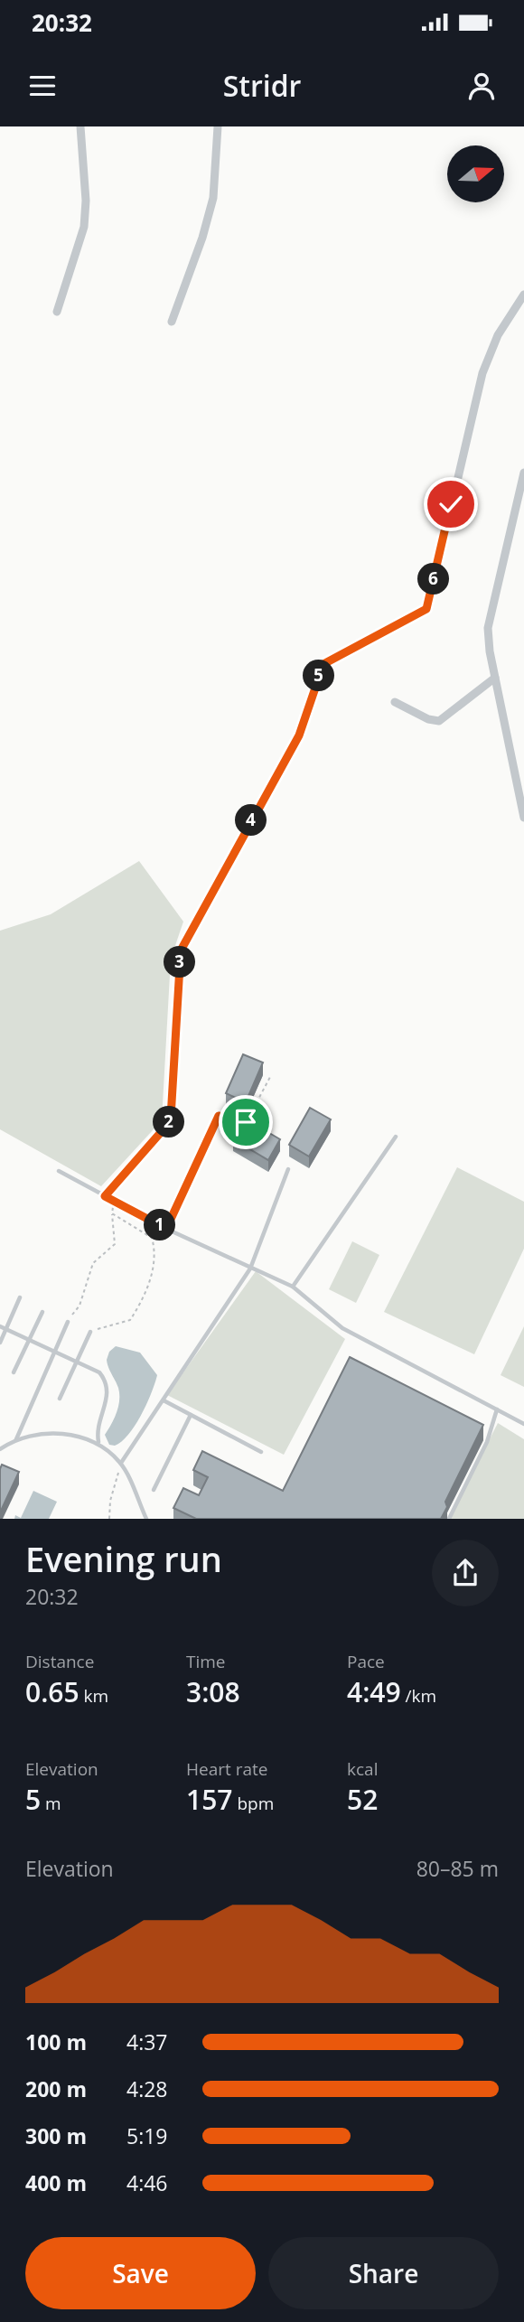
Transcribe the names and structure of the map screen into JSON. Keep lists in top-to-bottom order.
{
  "north": "right",
  "page": {
    "status": "20:32",
    "header": "Stridr",
    "pins": [
      "6",
      "5",
      "4",
      "3",
      "2",
      "1"
    ],
    "heading": ["Evening run", "20:32"],
    "stats": [
      ["Distance", "0.65 km"],
      ["Time", "3:08"],
      ["Pace", "4:49 /km"],
      ["Elevation", "5 m"],
      ["Heart rate", "157 bpm"],
      ["kcal", "52"]
    ],
    "chart": ["Elevation", "80–85 m"],
    "list": [
      {
        "name": "100 m",
        "note": "4:37"
      },
      {
        "name": "200 m",
        "note": "4:28"
      },
      {
        "name": "300 m",
        "note": "5:19"
      },
      {
        "name": "400 m",
        "note": "4:46"
      }
    ],
    "buttons": ["Save", "Share"]
  }
}
